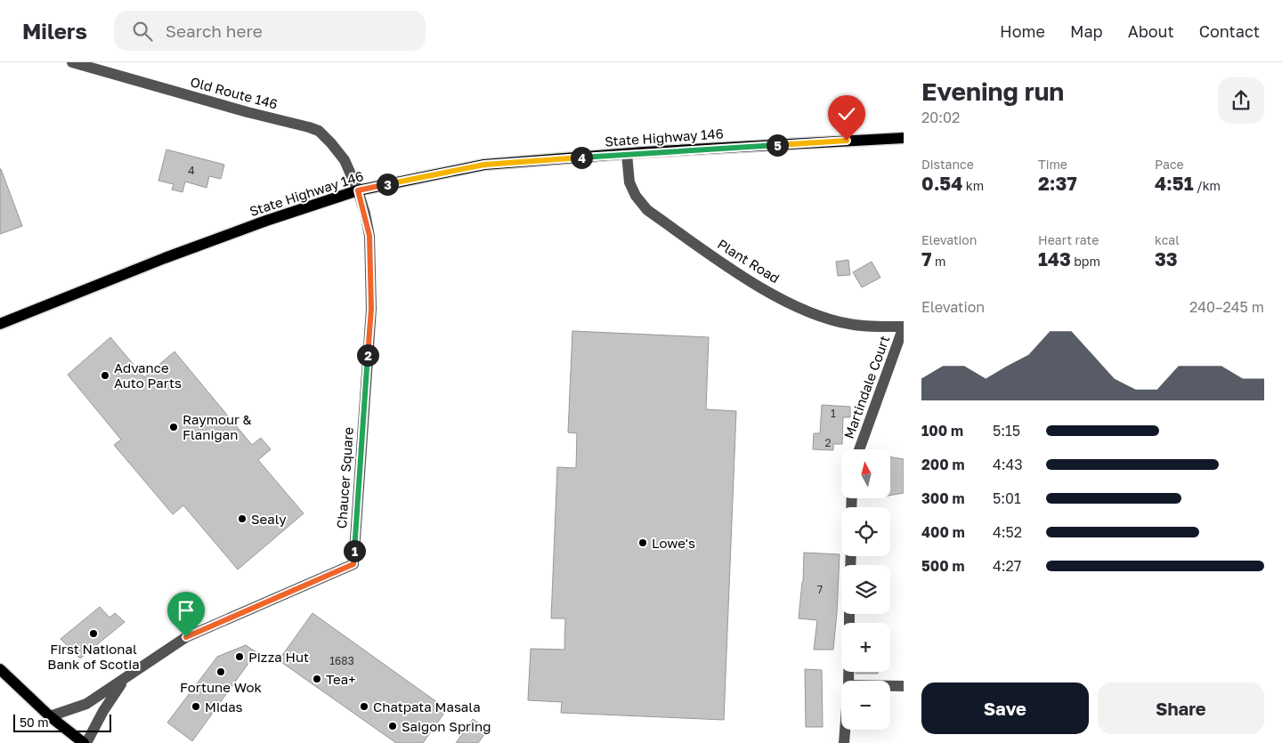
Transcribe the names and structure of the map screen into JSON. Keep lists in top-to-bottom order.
{
  "streets": {
    "main road": ["State Highway 146"],
    "street": [
      "Old Route 146",
      "Plant Road",
      "Martindale Court",
      "Chaucer Square"
    ]
  },
  "crossings": [
    ["Old Route 146", "State Highway 146"],
    ["Old Route 146", "Chaucer Square"],
    ["State Highway 146", "Plant Road"],
    ["State Highway 146", "Chaucer Square"],
    ["Plant Road", "Martindale Court"]
  ],
  "places": [
    "Advance Auto Parts",
    "Raymour & Flanigan",
    "Sealy",
    "Lowe's",
    "First National Bank of Scotia",
    "Pizza Hut",
    "Fortune Wok",
    "Tea+",
    "Midas",
    "Chatpata Masala",
    "Saigon Spring"
  ],
  "house_numbers": [
    "4",
    "1",
    "2",
    "7",
    "1683"
  ],
  "scale_bar": "50 m",
  "north": "top",
  "page": {
    "header": "Milers",
    "search": "Search here",
    "nav": [
      "Home",
      "Map",
      "About",
      "Contact"
    ],
    "heading": ["Evening run", "20:02"],
    "pins": [
      "5",
      "4",
      "3",
      "2",
      "1"
    ],
    "stats": [
      ["Distance", "0.54 km"],
      ["Time", "2:37"],
      ["Pace", "4:51 /km"],
      ["Elevation", "7 m"],
      ["Heart rate", "143 bpm"],
      ["kcal", "33"]
    ],
    "chart": ["Elevation", "240–245 m"],
    "list": [
      {
        "name": "100 m",
        "note": "5:15"
      },
      {
        "name": "200 m",
        "note": "4:43"
      },
      {
        "name": "300 m",
        "note": "5:01"
      },
      {
        "name": "400 m",
        "note": "4:52"
      },
      {
        "name": "500 m",
        "note": "4:27"
      }
    ],
    "map_buttons": ["+", "−"],
    "buttons": ["Save", "Share"],
    "scale": "50 m"
  }
}
